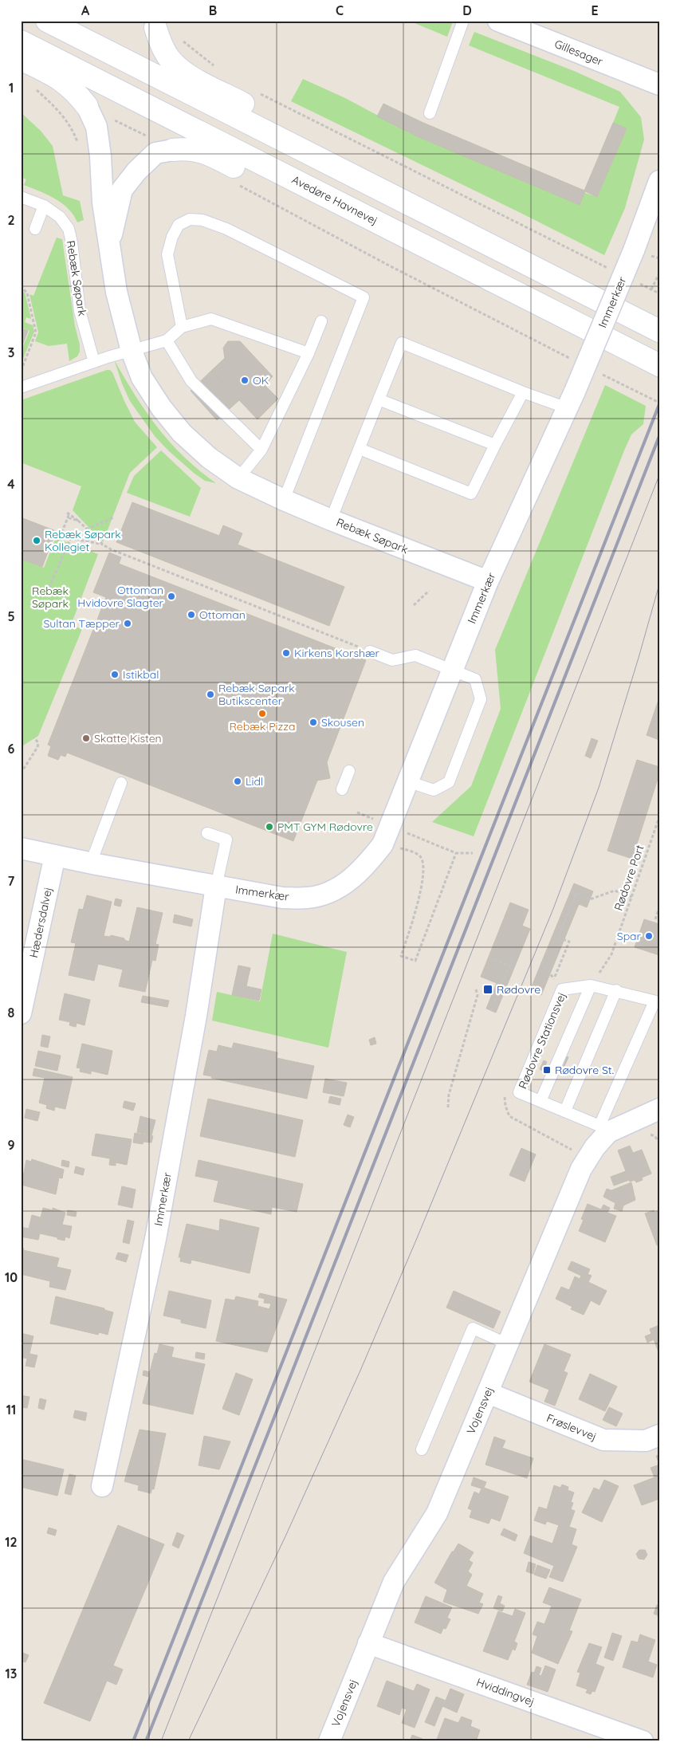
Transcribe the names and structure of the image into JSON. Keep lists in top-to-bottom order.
{
  "streets": {
    "street": [
      "Gillesager",
      "Avedøre Havnevej",
      "Rebæk Søpark",
      "Immerkær",
      "Hædersdalvej",
      "Vojensvej",
      "Frøslevvej",
      "Hviddingvej"
    ],
    "lane": ["Rødovre Stationsvej"],
    "path": ["Rødovre Port"]
  },
  "crossings": [
    ["Rebæk Søpark", "Immerkær"],
    ["Immerkær", "Hædersdalvej"],
    ["Rødovre Port", "Rødovre Stationsvej"],
    ["Rødovre Stationsvej", "Vojensvej"],
    ["Vojensvej", "Frøslevvej"],
    ["Vojensvej", "Hviddingvej"]
  ],
  "parks": ["Rebæk Søpark"],
  "places": {
    "other": [
      "OK",
      "Rebæk Søpark Kollegiet",
      "Ottoman Hvidovre Slagter",
      "Ottoman",
      "Sultan Tæpper",
      "Kirkens Korshær",
      "Istikbal",
      "Rebæk Søpark Butikscenter",
      "Rebæk Pizza",
      "Skousen",
      "Skatte Kisten",
      "Lidl",
      "PMT GYM Rødovre",
      "Spar"
    ],
    "transit": ["Rødovre", "Rødovre St."]
  },
  "grid": {
    "columns": [
      "A",
      "B",
      "C",
      "D",
      "E"
    ],
    "rows": [
      "1",
      "2",
      "3",
      "4",
      "5",
      "6",
      "7",
      "8",
      "9",
      "10",
      "11",
      "12",
      "13"
    ]
  }
}
